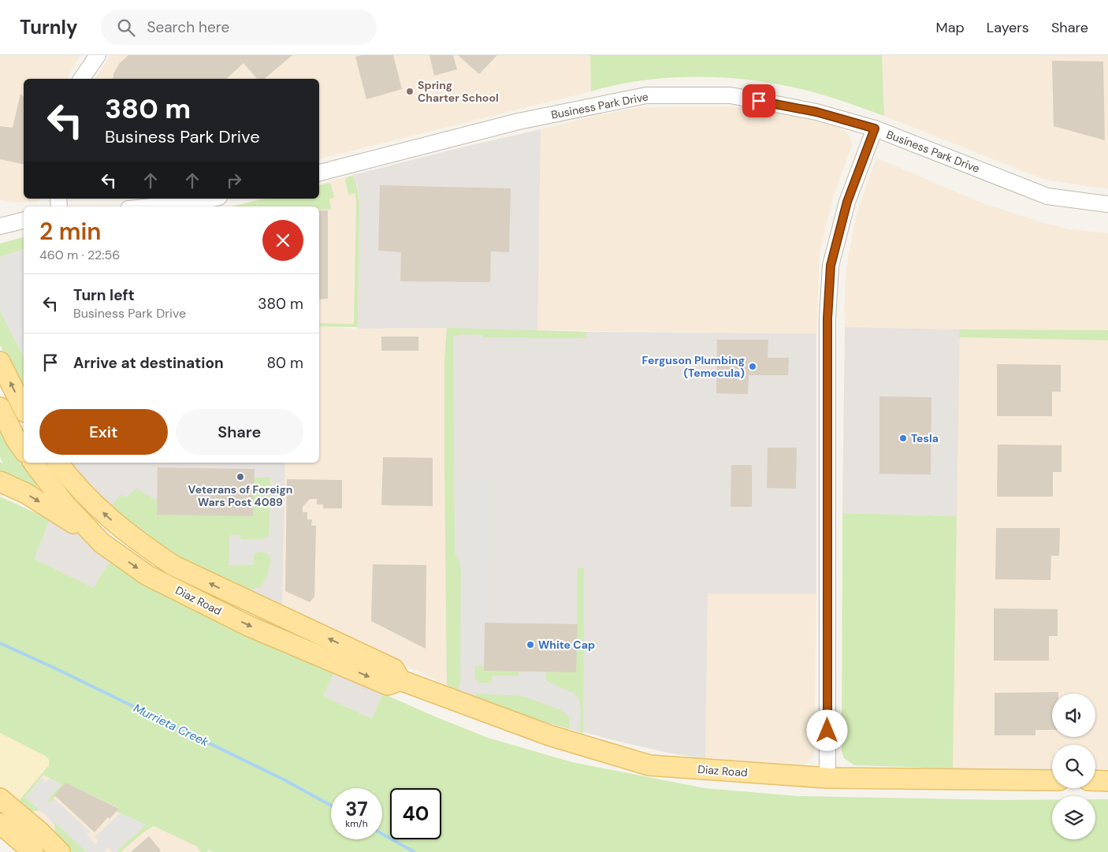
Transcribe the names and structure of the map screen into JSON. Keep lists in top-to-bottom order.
{
  "streets": {
    "main road": ["Diaz Road"],
    "street": ["Business Park Drive"]
  },
  "water": ["Murrieta Creek"],
  "places": [
    "Spring Charter School",
    "Ferguson Plumbing (Temecula)",
    "Tesla",
    "Veterans of Foreign Wars Post 4089",
    "White Cap"
  ],
  "page": {
    "header": "Turnly",
    "search": "Search here",
    "nav": ["Map", "Layers", "Share"],
    "turn": ["380 m", "Business Park Drive"],
    "heading": ["2 min", "460 m · 22:56"],
    "list": [
      {
        "name": "Turn left",
        "note": "Business Park Drive",
        "value": "380 m"
      },
      {
        "name": "Arrive at destination",
        "value": "80 m"
      }
    ],
    "buttons": ["Exit", "Share"],
    "speed": "37 km/h",
    "limit": "40"
  }
}
